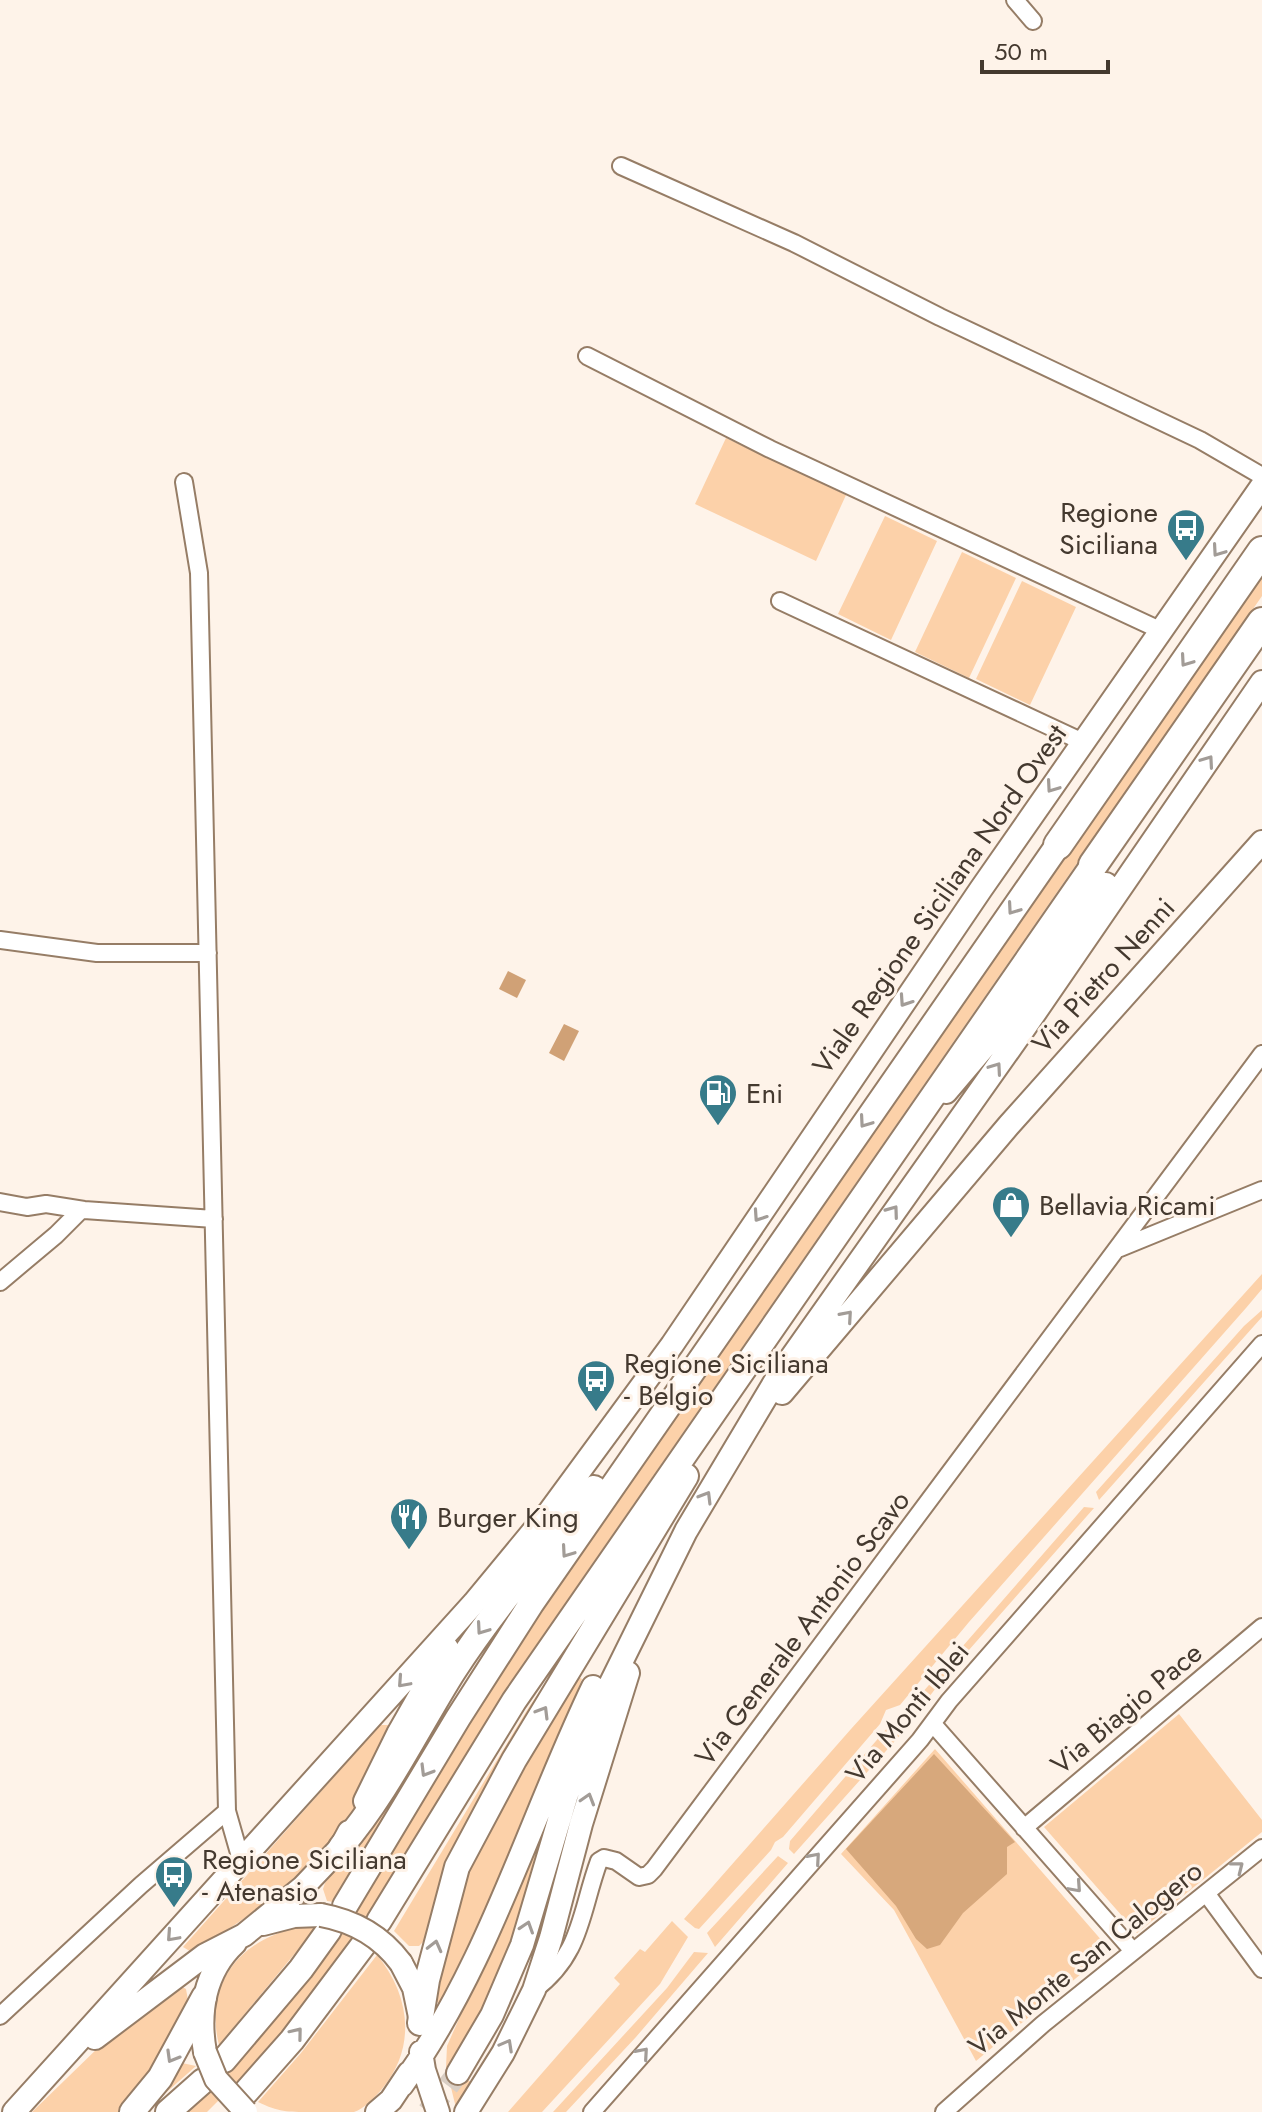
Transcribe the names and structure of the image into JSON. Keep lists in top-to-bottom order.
{
  "streets": {
    "street": [
      "Viale Regione Siciliana Nord Ovest",
      "Via Pietro Nenni",
      "Via Generale Antonio Scavo",
      "Via Biagio Pace",
      "Via Monti Iblei",
      "Via Monte San Calogero"
    ]
  },
  "one_way": ["Via Monti Iblei"],
  "places": {
    "bus stop": ["Regione Siciliana", "Regione Siciliana - Belgio", "Regione Siciliana - Atenasio"],
    "fuel station": ["Eni"],
    "shop": ["Bellavia Ricami"],
    "restaurant": ["Burger King"]
  },
  "scale_bar": "50 m"
}
